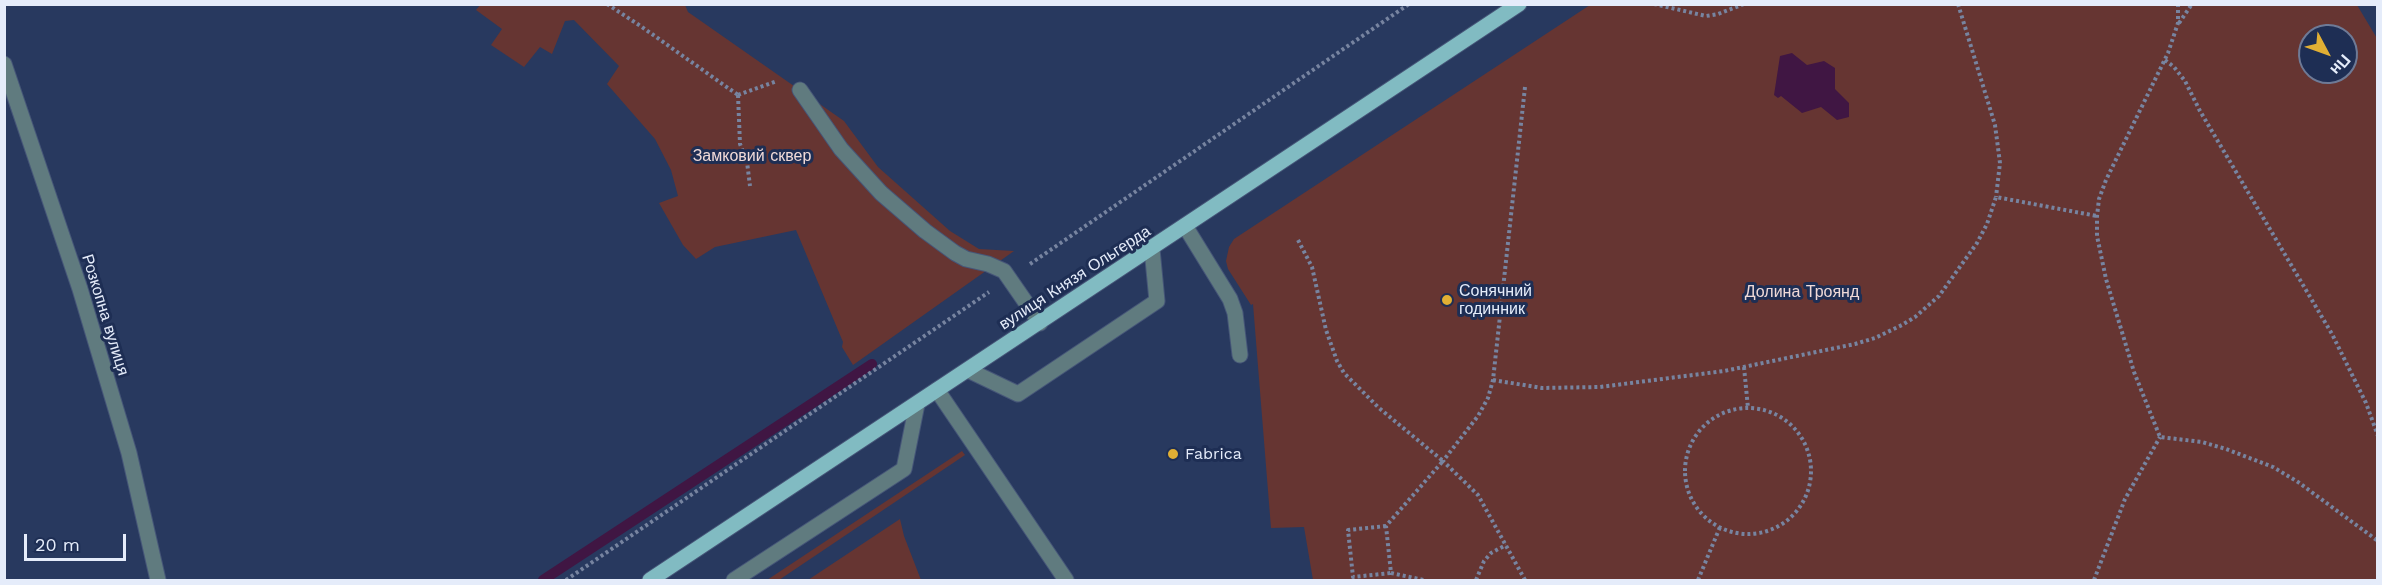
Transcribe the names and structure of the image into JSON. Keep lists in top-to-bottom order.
{
  "streets": {
    "main road": ["вулиця Князя Ольгерда"],
    "street": ["Розкопна вулиця"]
  },
  "parks": ["Замковий сквер", "Долина Троянд"],
  "places": ["Сонячний годинник", "Fabrica"],
  "scale_bar": "20 m",
  "north": "bottom right"
}
